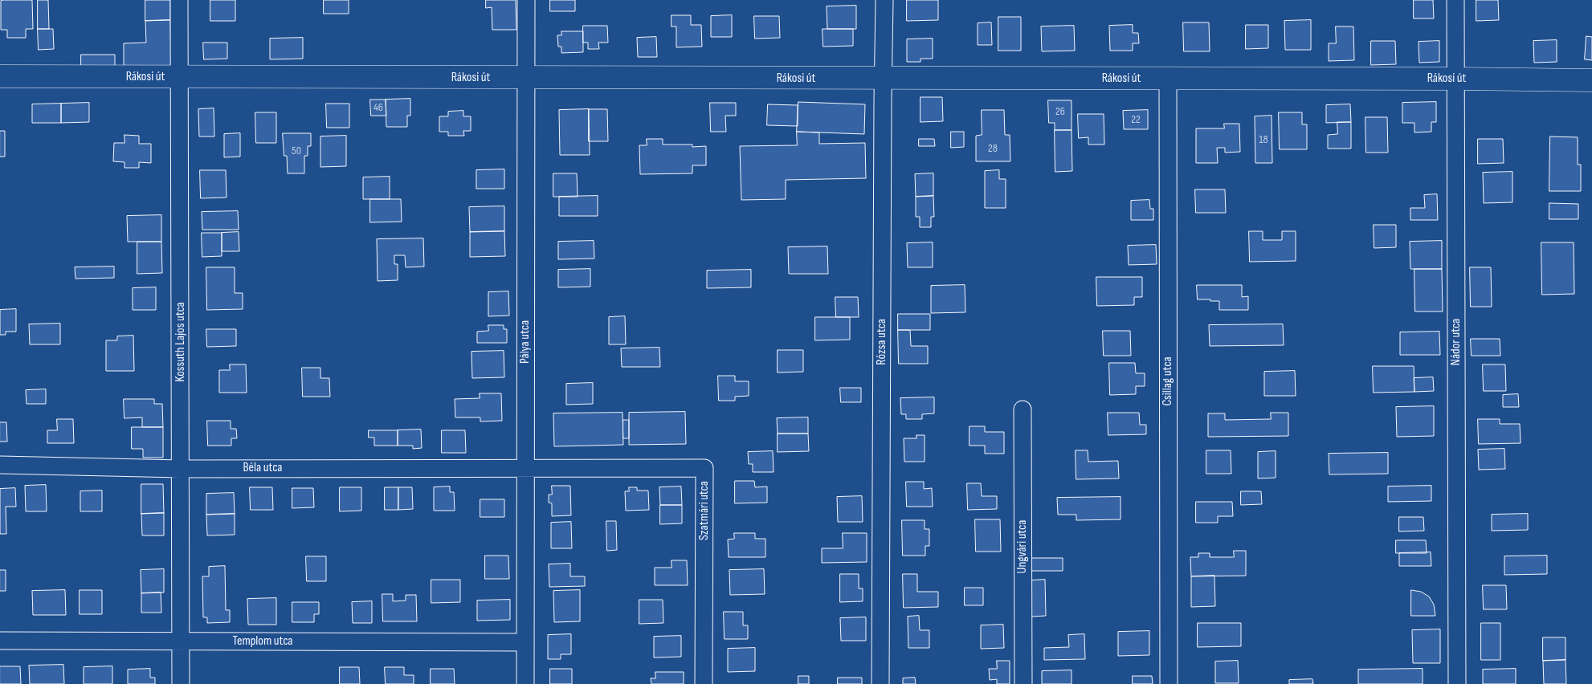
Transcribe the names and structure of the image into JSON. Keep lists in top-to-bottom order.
{
  "streets": {
    "main road": ["Rákosi út"],
    "street": [
      "Kossuth Lajos utca",
      "Pálya utca",
      "Rózsa utca",
      "Nádor utca",
      "Csillag utca",
      "Béla utca",
      "Szatmári utca",
      "Ungvári utca",
      "Templom utca"
    ]
  },
  "crossings": [
    ["Rákosi út", "Kossuth Lajos utca"],
    ["Rákosi út", "Pálya utca"],
    ["Rákosi út", "Rózsa utca"],
    ["Rákosi út", "Nádor utca"],
    ["Rákosi út", "Csillag utca"],
    ["Kossuth Lajos utca", "Béla utca"],
    ["Kossuth Lajos utca", "Templom utca"],
    ["Pálya utca", "Béla utca"],
    ["Pálya utca", "Szatmári utca"],
    ["Pálya utca", "Templom utca"],
    ["Béla utca", "Szatmári utca"]
  ],
  "house_numbers": [
    "46",
    "26",
    "22",
    "18",
    "28",
    "50"
  ]
}
